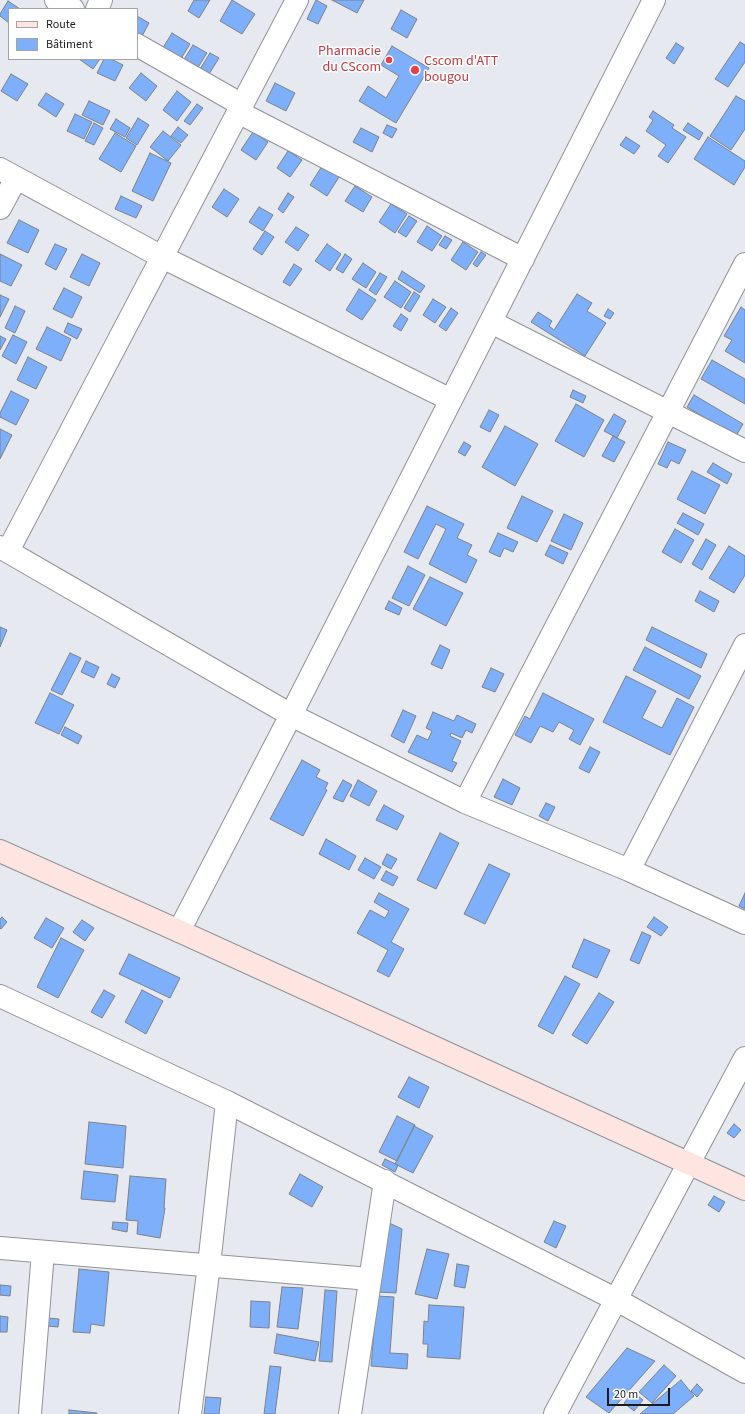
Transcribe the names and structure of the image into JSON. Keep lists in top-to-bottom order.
{
  "places": ["Pharmacie du CScom", "Cscom d'ATT bougou"],
  "legend": ["Route", "Bâtiment"],
  "scale_bar": "20 m"
}
